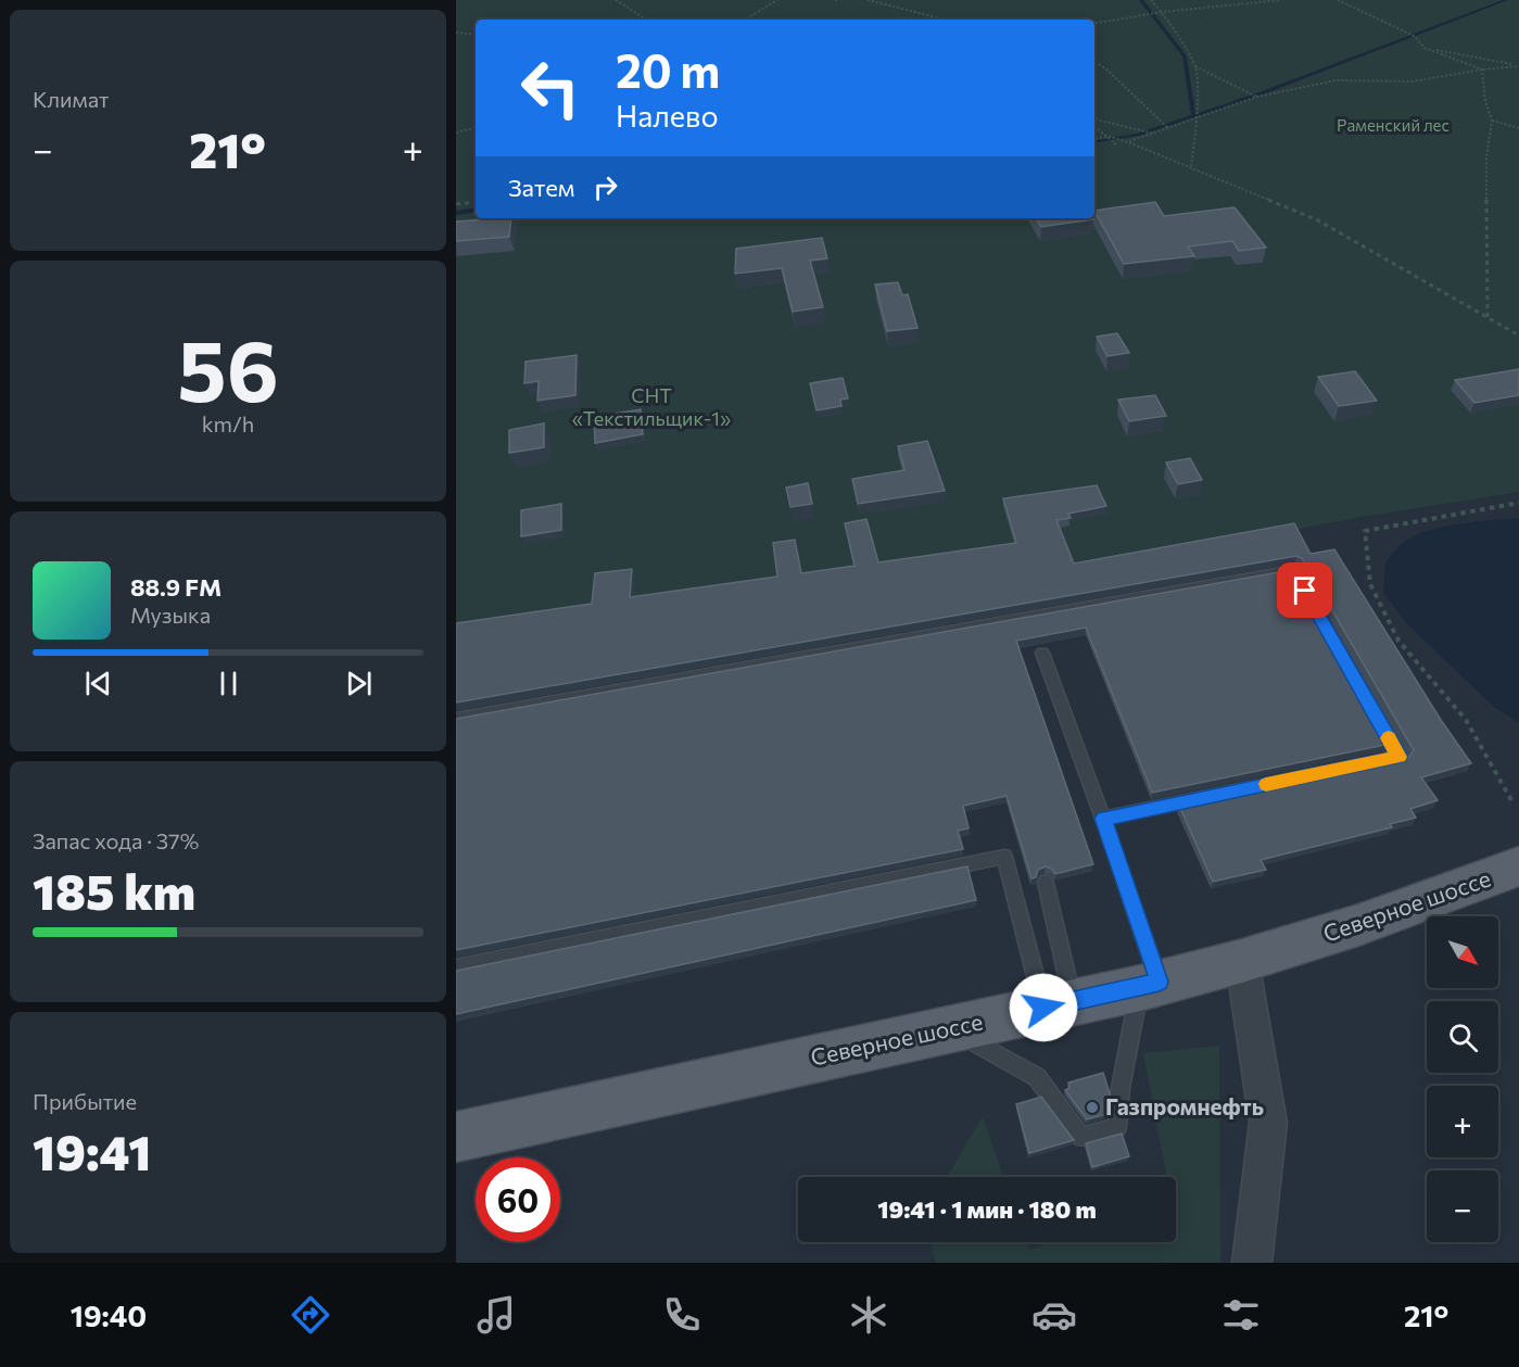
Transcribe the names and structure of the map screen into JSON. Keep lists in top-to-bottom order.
{
  "streets": {
    "main road": ["Северное шоссе"]
  },
  "parks": ["Раменский лес", "СНТ «Текстильщик-1»"],
  "places": ["Газпромнефть"],
  "north": "bottom right",
  "page": {
    "tile": [
      "Климат",
      ["56", "km/h"],
      ["Запас хода · 37%", "185 km"],
      ["Прибытие", "19:41"]
    ],
    "turn": ["20 m", "Налево"],
    "heat": ["−", "21°", "+"],
    "then": "Затем",
    "song": ["88.9 FM", "Музыка"],
    "map_buttons": ["+", "−"],
    "limit": "60",
    "trip": "19:41 · 1 мин · 180 m",
    "tabs": ["19:40", "21°"]
  }
}
